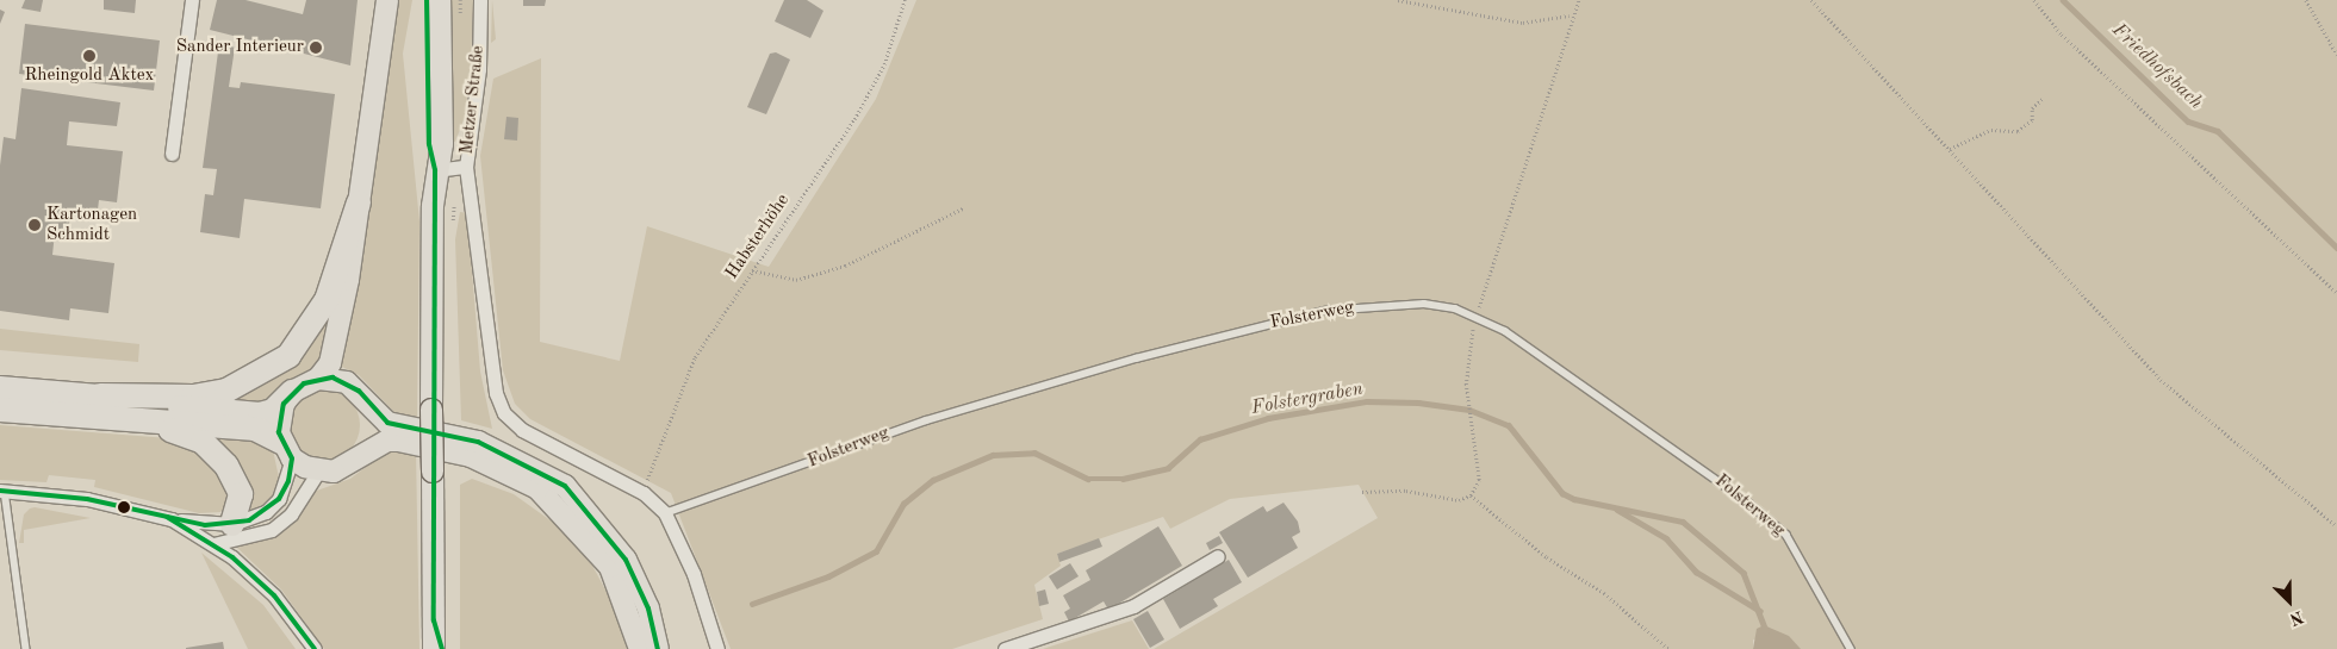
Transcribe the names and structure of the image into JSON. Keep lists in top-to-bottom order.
{
  "streets": {
    "main road": ["Metzer Straße"],
    "lane": ["Folsterweg"],
    "path": ["Habsterhöhe"]
  },
  "water": ["Friedhofsbach", "Folstergraben"],
  "places": ["Sander Interieur", "Rheingold Aktex", "Kartonagen Schmidt"],
  "north": "bottom right"
}
